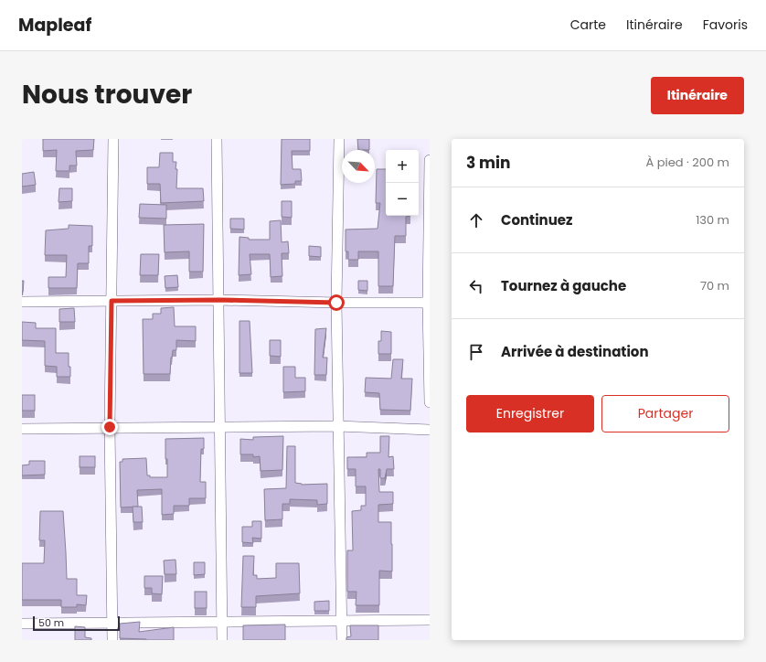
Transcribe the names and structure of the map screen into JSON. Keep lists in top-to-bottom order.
{
  "scale_bar": "50 m",
  "north": "bottom right",
  "page": {
    "header": "Mapleaf",
    "nav": ["Carte", "Itinéraire", "Favoris"],
    "title": "Nous trouver",
    "buttons": [
      "Itinéraire",
      ["Enregistrer", "Partager"]
    ],
    "heading": ["3 min", "À pied · 200 m"],
    "map_buttons": ["+", "−"],
    "list": [
      ["Continuez", "130 m"],
      ["Tournez à gauche", "70 m"],
      "Arrivée à destination"
    ],
    "scale": "50 m"
  }
}
